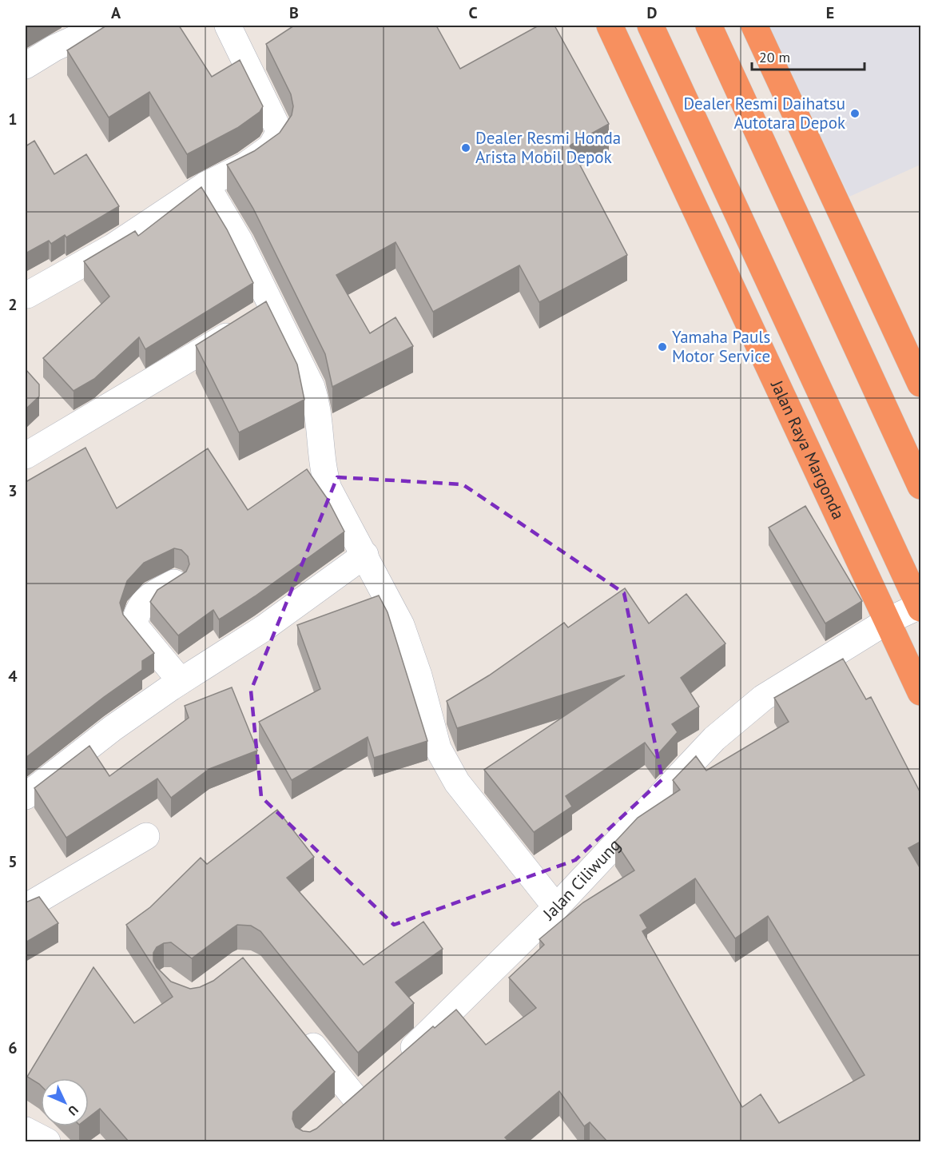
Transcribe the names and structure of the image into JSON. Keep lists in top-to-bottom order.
{
  "streets": {
    "highway": ["Jalan Raya Margonda"],
    "street": ["Jalan Ciliwung"]
  },
  "crossings": [
    ["Jalan Raya Margonda", "Jalan Ciliwung"]
  ],
  "places": ["Dealer Resmi Daihatsu Autotara Depok", "Dealer Resmi Honda Arista Mobil Depok", "Yamaha Pauls Motor Service"],
  "scale_bar": "20 m",
  "north": "bottom right",
  "grid": {
    "columns": [
      "A",
      "B",
      "C",
      "D",
      "E"
    ],
    "rows": [
      "1",
      "2",
      "3",
      "4",
      "5",
      "6"
    ]
  }
}
